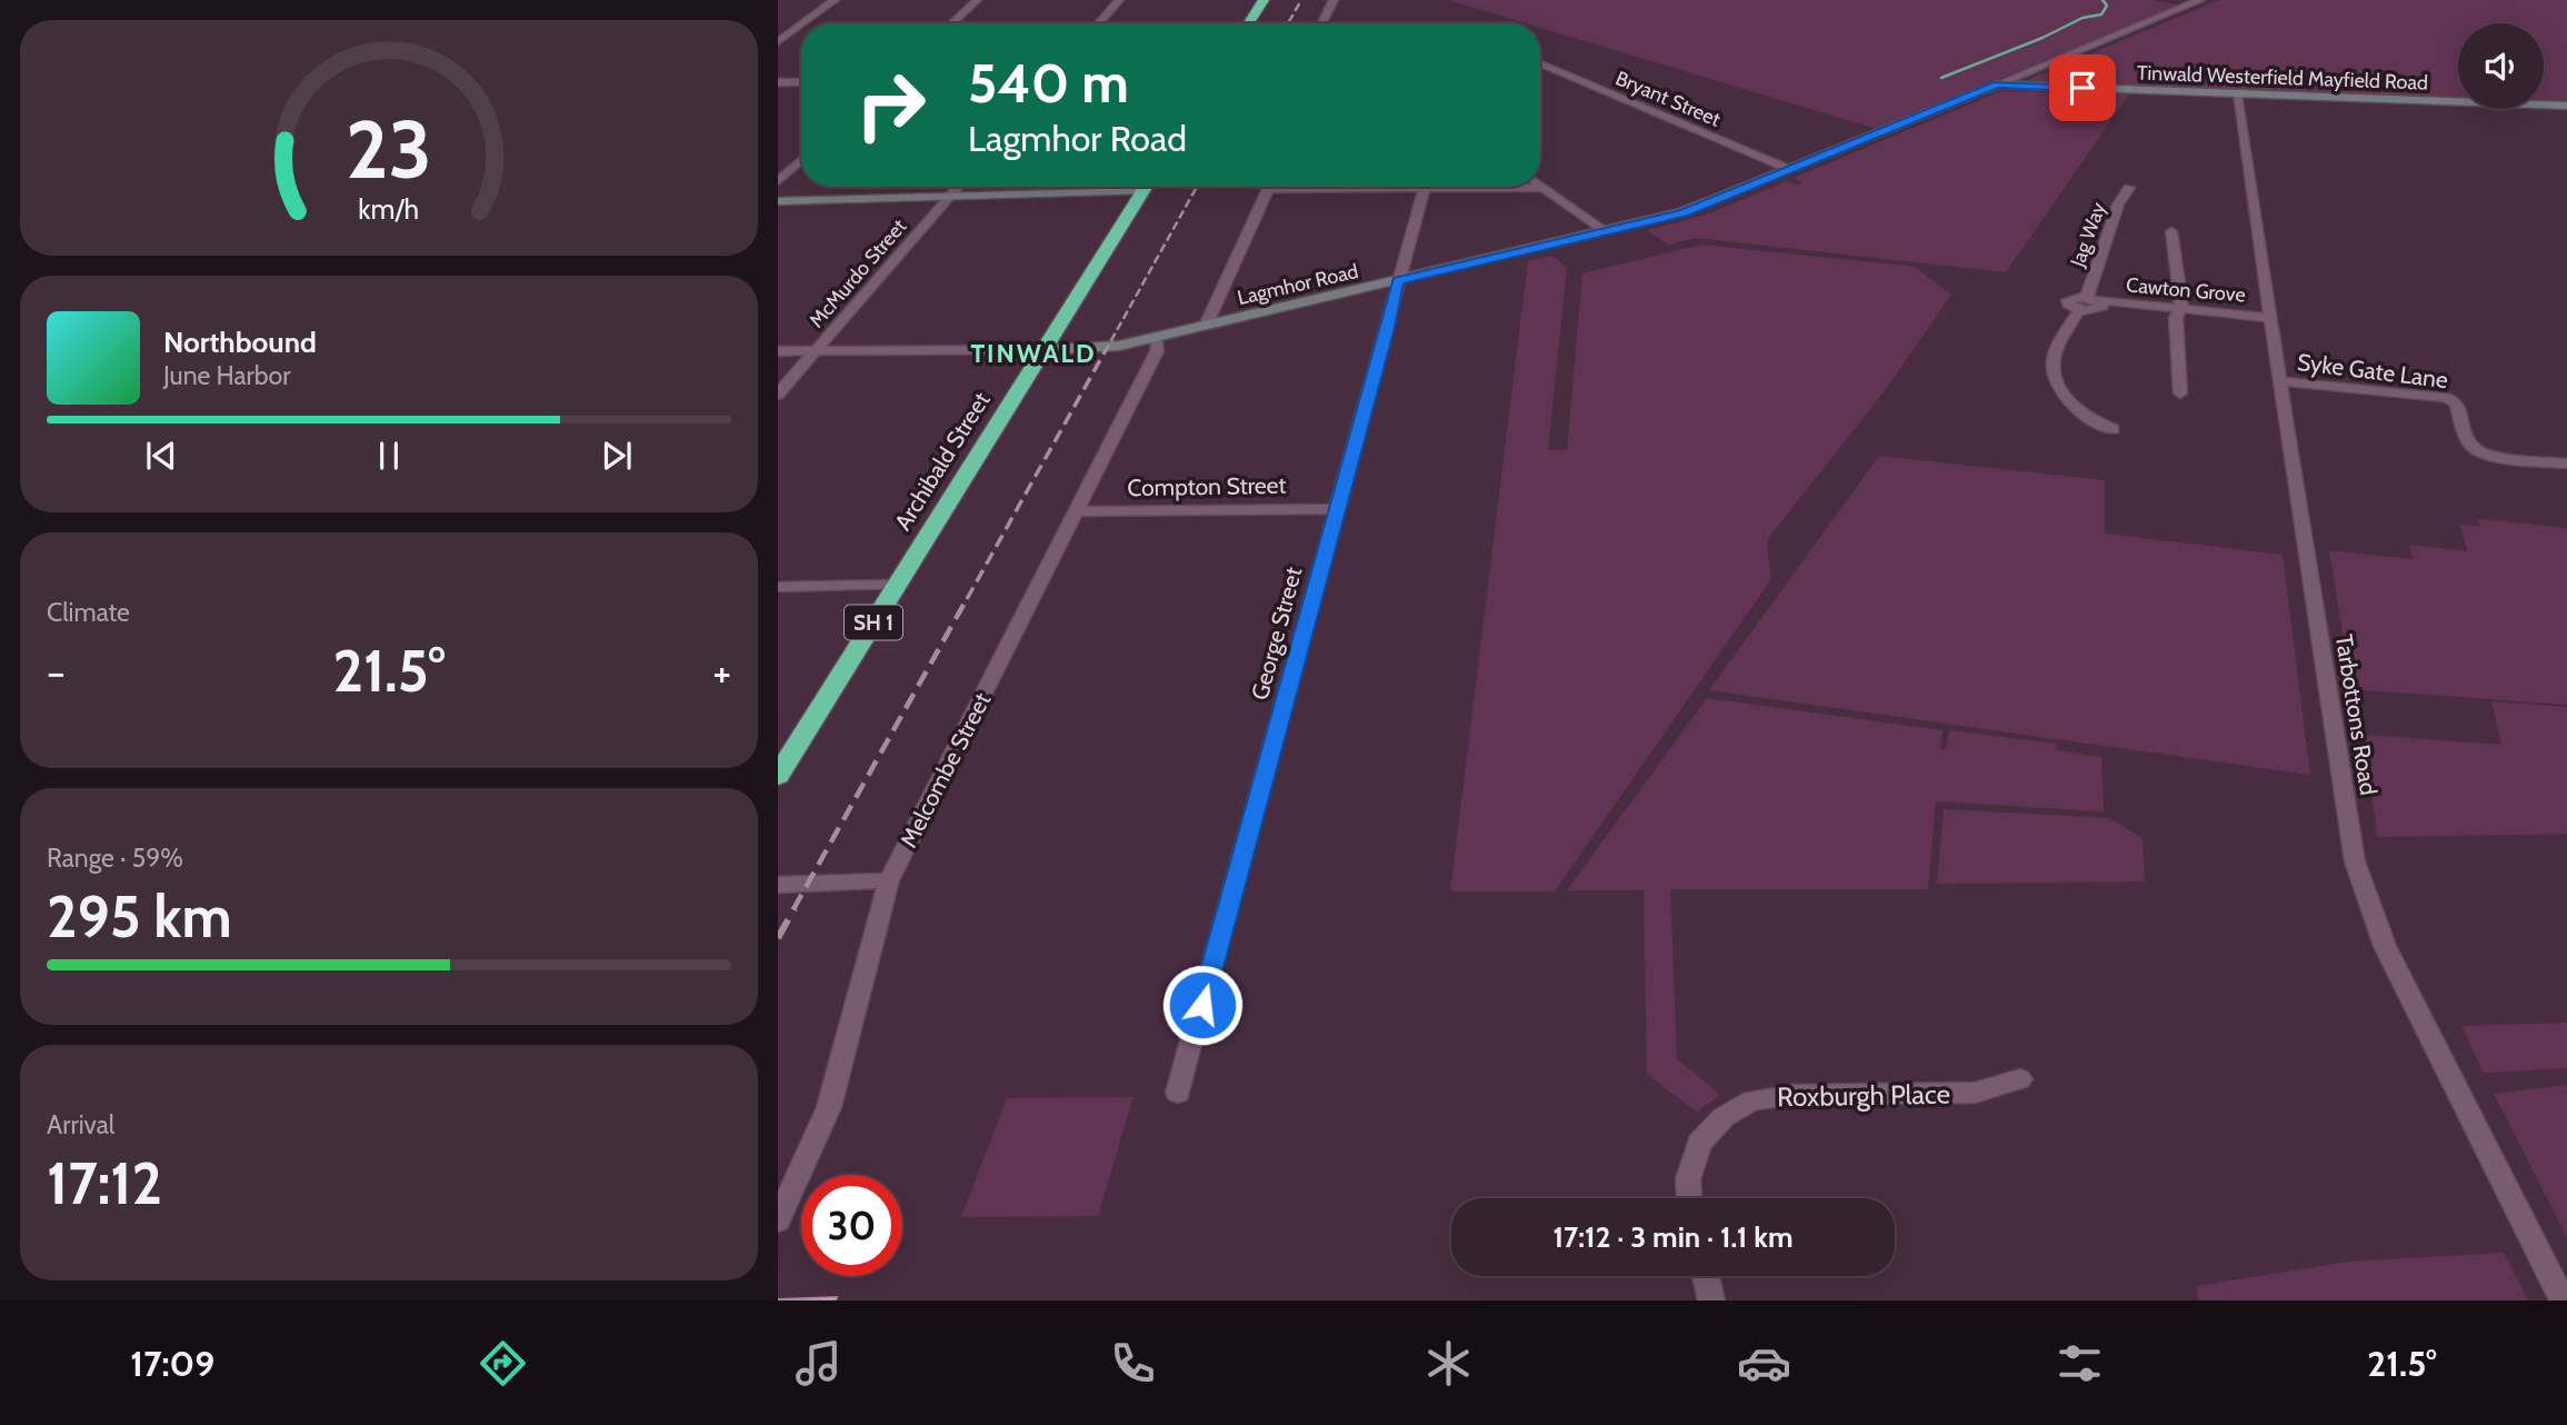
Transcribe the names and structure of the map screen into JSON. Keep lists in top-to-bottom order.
{
  "streets": {
    "highway": ["Archibald Street", "SH 1"],
    "street": [
      "Tinwald Westerfield Mayfield Road",
      "Bryant Street",
      "Jag Way",
      "McMurdo Street",
      "Lagmhor Road",
      "Cawton Grove",
      "Syke Gate Lane",
      "Compton Street",
      "George Street",
      "Tarbottons Road",
      "Melcombe Street",
      "Roxburgh Place"
    ]
  },
  "crossings": [
    ["Tinwald Westerfield Mayfield Road", "Lagmhor Road"],
    ["Tinwald Westerfield Mayfield Road", "Tarbottons Road"],
    ["Bryant Street", "Lagmhor Road"],
    ["Jag Way", "Cawton Grove"],
    ["Lagmhor Road", "Archibald Street"],
    ["Lagmhor Road", "George Street"],
    ["Lagmhor Road", "Melcombe Street"],
    ["Cawton Grove", "Tarbottons Road"],
    ["Syke Gate Lane", "Tarbottons Road"],
    ["Compton Street", "George Street"],
    ["Compton Street", "Melcombe Street"]
  ],
  "districts": ["TINWALD"],
  "page": {
    "turn": ["540 m", "Lagmhor Road"],
    "song": ["Northbound", "June Harbor"],
    "tile": [
      "Climate",
      ["Range · 59%", "295 km"],
      ["Arrival", "17:12"]
    ],
    "heat": ["−", "21.5°", "+"],
    "limit": "30",
    "trip": "17:12 · 3 min · 1.1 km",
    "tabs": ["17:09", "21.5°"],
    "gauge": ["23", "km/h"]
  }
}
